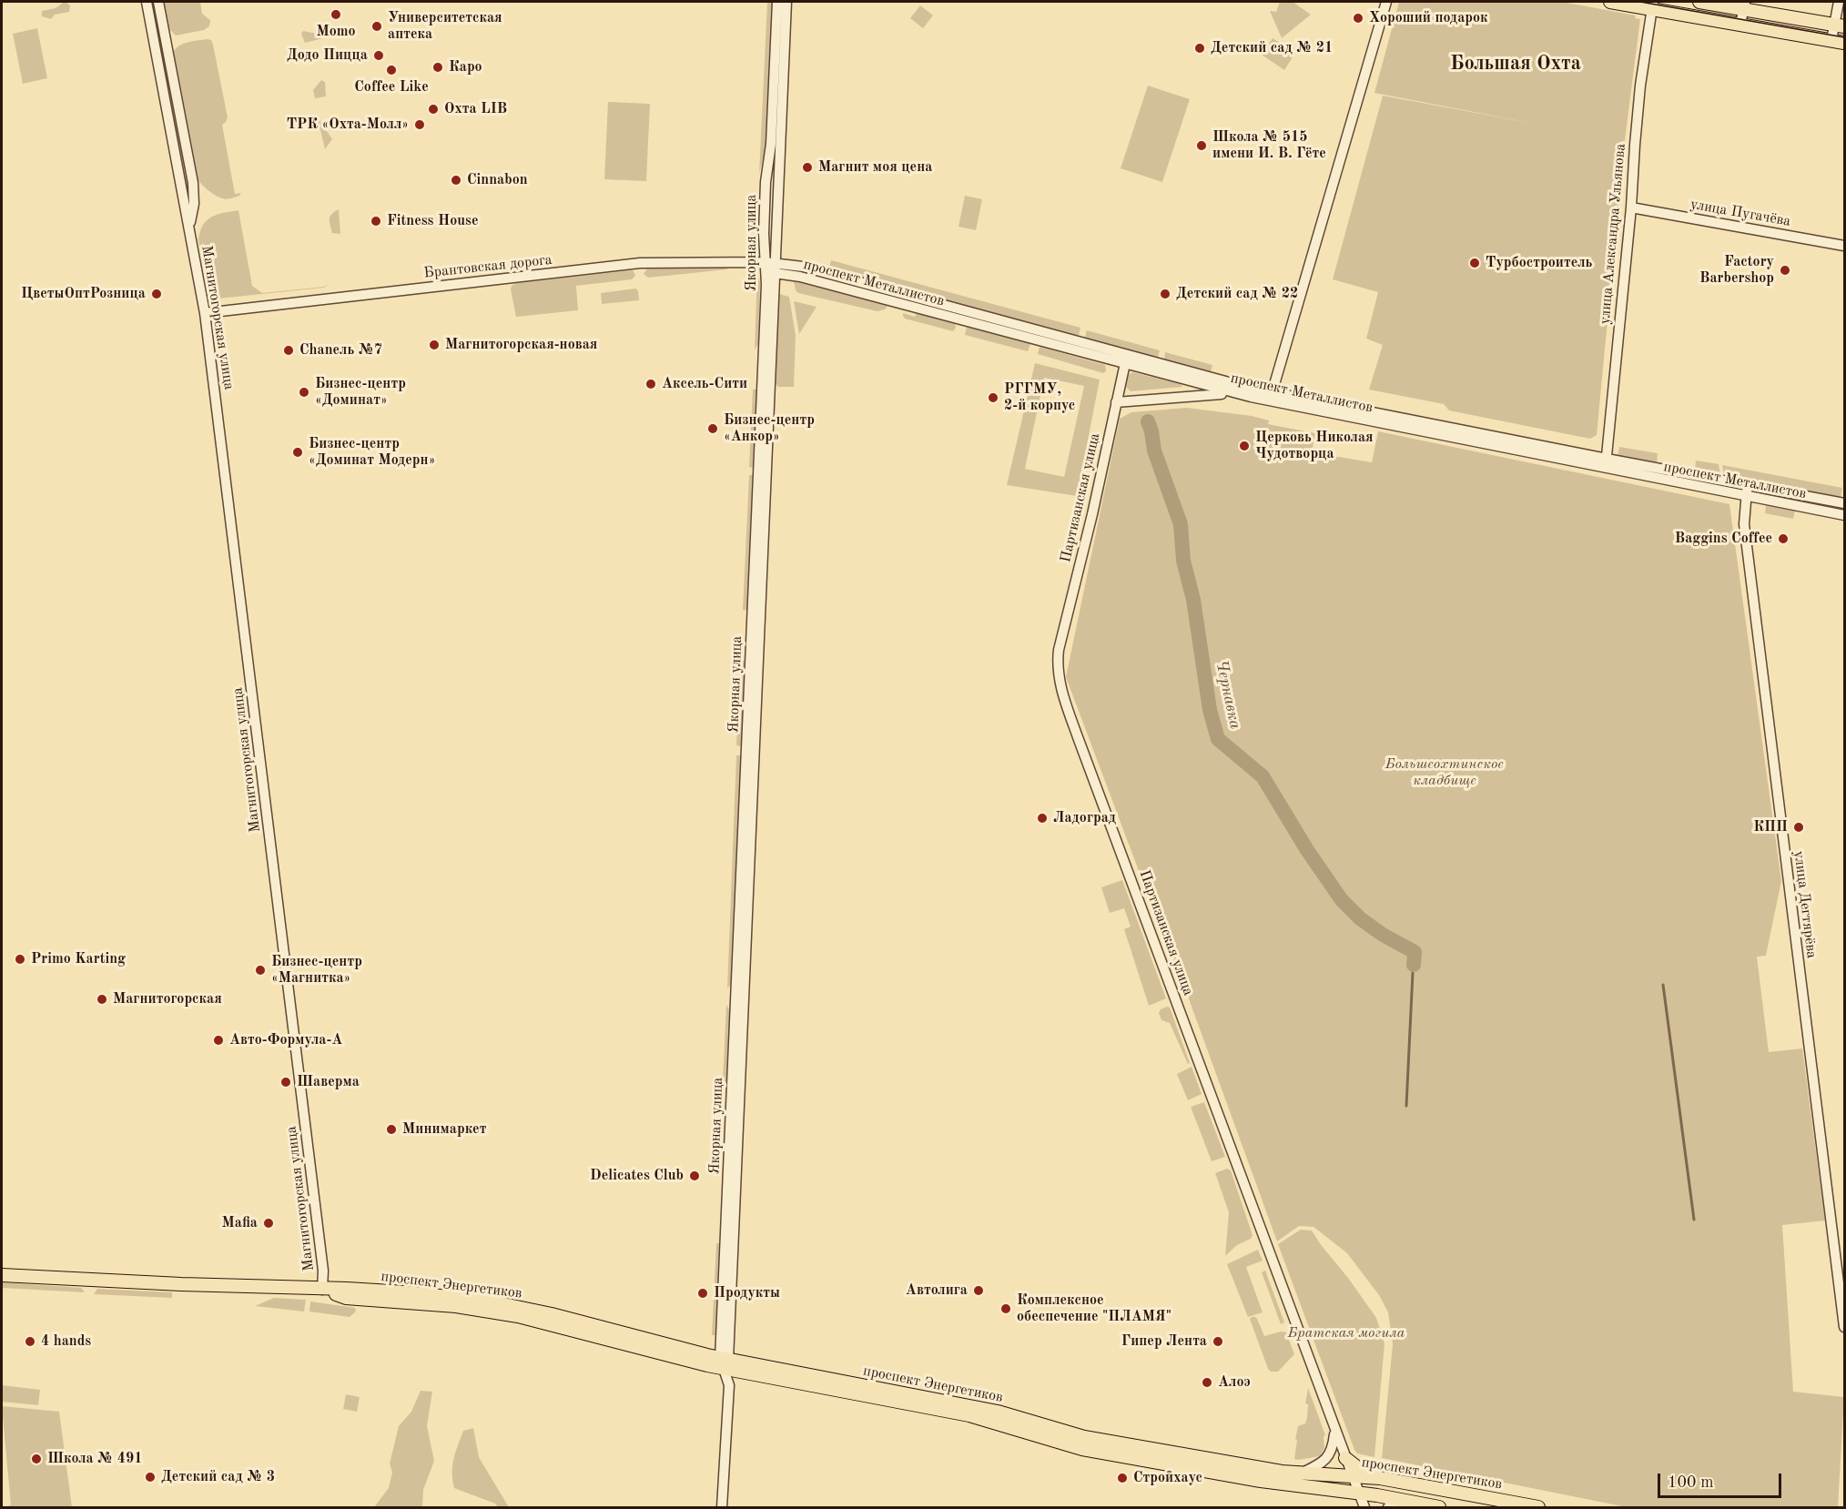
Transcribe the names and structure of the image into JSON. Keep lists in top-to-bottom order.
{
  "streets": {
    "main road": ["проспект Энергетиков"],
    "street": [
      "улица Пугачёва",
      "улица Александра Ульянова",
      "Якорная улица",
      "Брантовская дорога",
      "проспект Металлистов",
      "Магнитогорская улица",
      "Партизанская улица",
      "улица Дегтярёва"
    ]
  },
  "crossings": [
    ["улица Пугачёва", "улица Александра Ульянова"],
    ["улица Александра Ульянова", "проспект Металлистов"],
    ["Якорная улица", "Брантовская дорога"],
    ["Якорная улица", "проспект Металлистов"],
    ["Якорная улица", "проспект Энергетиков"],
    ["Брантовская дорога", "проспект Металлистов"],
    ["Брантовская дорога", "Магнитогорская улица"],
    ["проспект Металлистов", "Партизанская улица"],
    ["проспект Металлистов", "улица Дегтярёва"],
    ["Магнитогорская улица", "проспект Энергетиков"],
    ["Партизанская улица", "проспект Энергетиков"]
  ],
  "districts": ["Большая Охта"],
  "water": ["Чернавка"],
  "parks": ["Большеохтинское кладбище", "Братская могила"],
  "places": [
    "Momo",
    "Хороший подарок",
    "Университетская аптека",
    "Детский сад № 21",
    "Додо Пицца",
    "Каро",
    "Coffee Like",
    "Охта LIB",
    "ТРК «Охта-Молл»",
    "Школа № 515 имени И. В. Гёте",
    "Магнит моя цена",
    "Cinnabon",
    "Fitness House",
    "Турбостроитель",
    "Factory Barbershop",
    "ЦветыОптРозница",
    "Детский сад № 22",
    "Магнитогорская-новая",
    "Chaneль №7",
    "Аксель-Сити",
    "Бизнес-центр «Доминат»",
    "РГГМУ, 2-й корпус",
    "Бизнес-центр «Анкор»",
    "Церковь Николая Чудотворца",
    "Бизнес-центр «Доминат Модерн»",
    "Baggins Coffee",
    "Ладоград",
    "КПП",
    "Primo Karting",
    "Бизнес-центр «Магнитка»",
    "Магнитогорская",
    "Авто-Формула-А",
    "Шаверма",
    "Минимаркет",
    "Delicates Club",
    "Mafia",
    "Автолига",
    "Продукты",
    "Комплексное обеспечение \"ПЛАМЯ\"",
    "4 hands",
    "Гипер Лента",
    "Алоэ",
    "Школа № 491",
    "Детский сад № 3",
    "Стройхаус"
  ],
  "scale_bar": "100 m"
}
